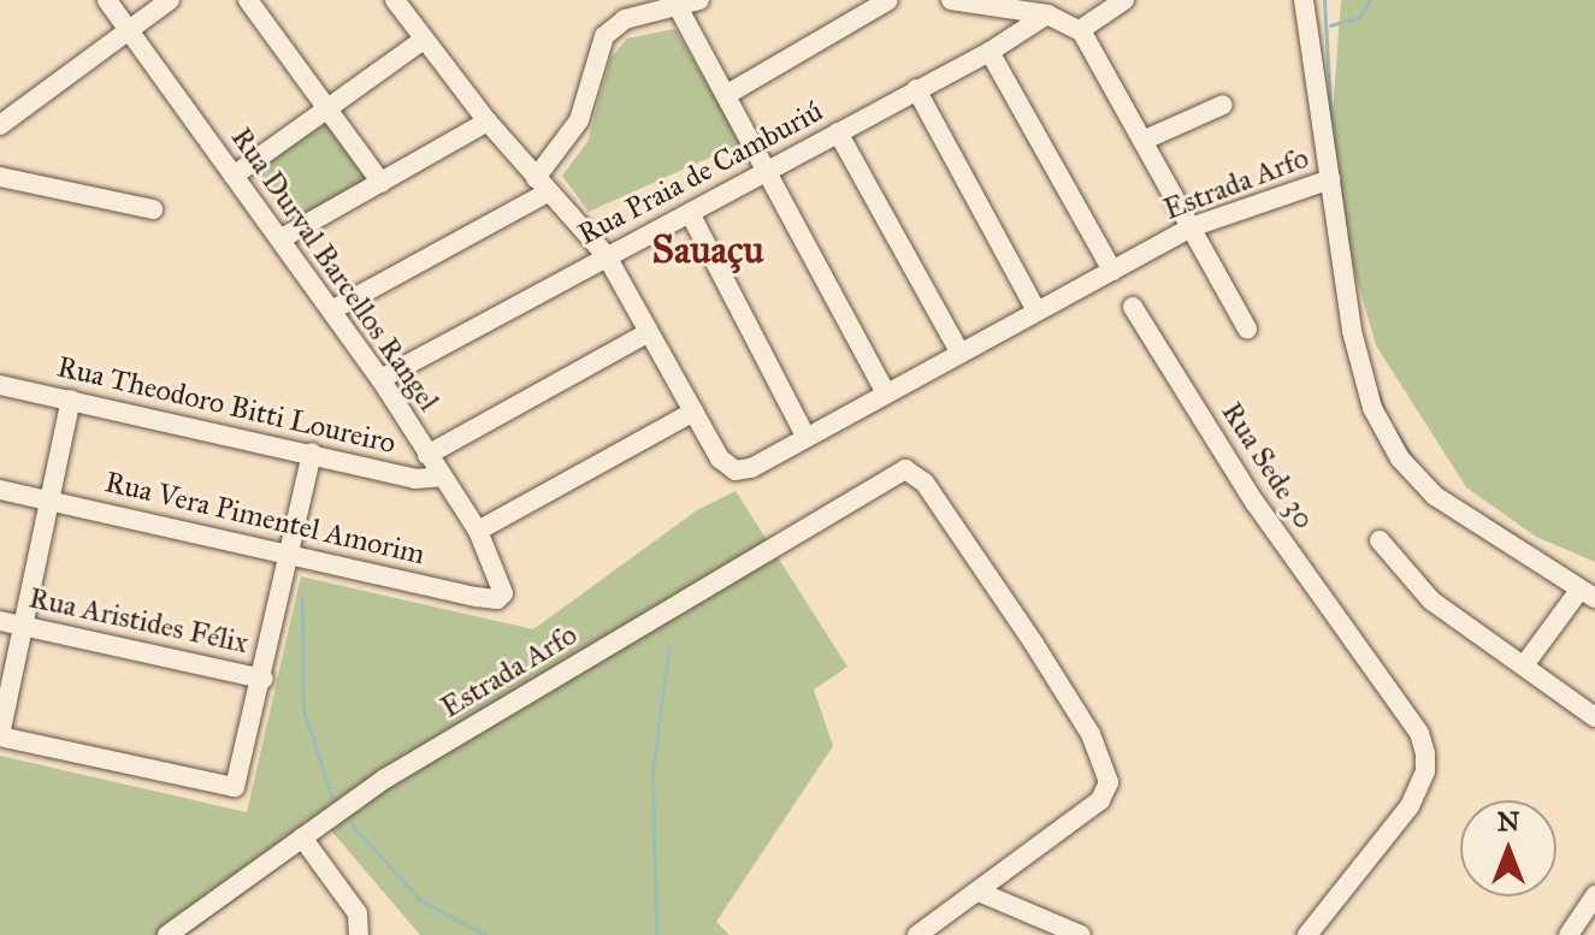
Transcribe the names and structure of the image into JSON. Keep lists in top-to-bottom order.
{
  "streets": {
    "street": [
      "Rua Praia de Camburiú",
      "Estrada Arfo",
      "Rua Durval Barcellos Rangel",
      "Rua Theodoro Bitti Loureiro",
      "Rua Sede 30",
      "Rua Vera Pimentel Amorim",
      "Rua Aristides Félix"
    ]
  },
  "crossings": [
    ["Rua Praia de Camburiú", "Rua Durval Barcellos Rangel"],
    ["Rua Durval Barcellos Rangel", "Rua Theodoro Bitti Loureiro"],
    ["Rua Durval Barcellos Rangel", "Rua Vera Pimentel Amorim"]
  ],
  "districts": ["Sauaçu"],
  "north": "top"
}
